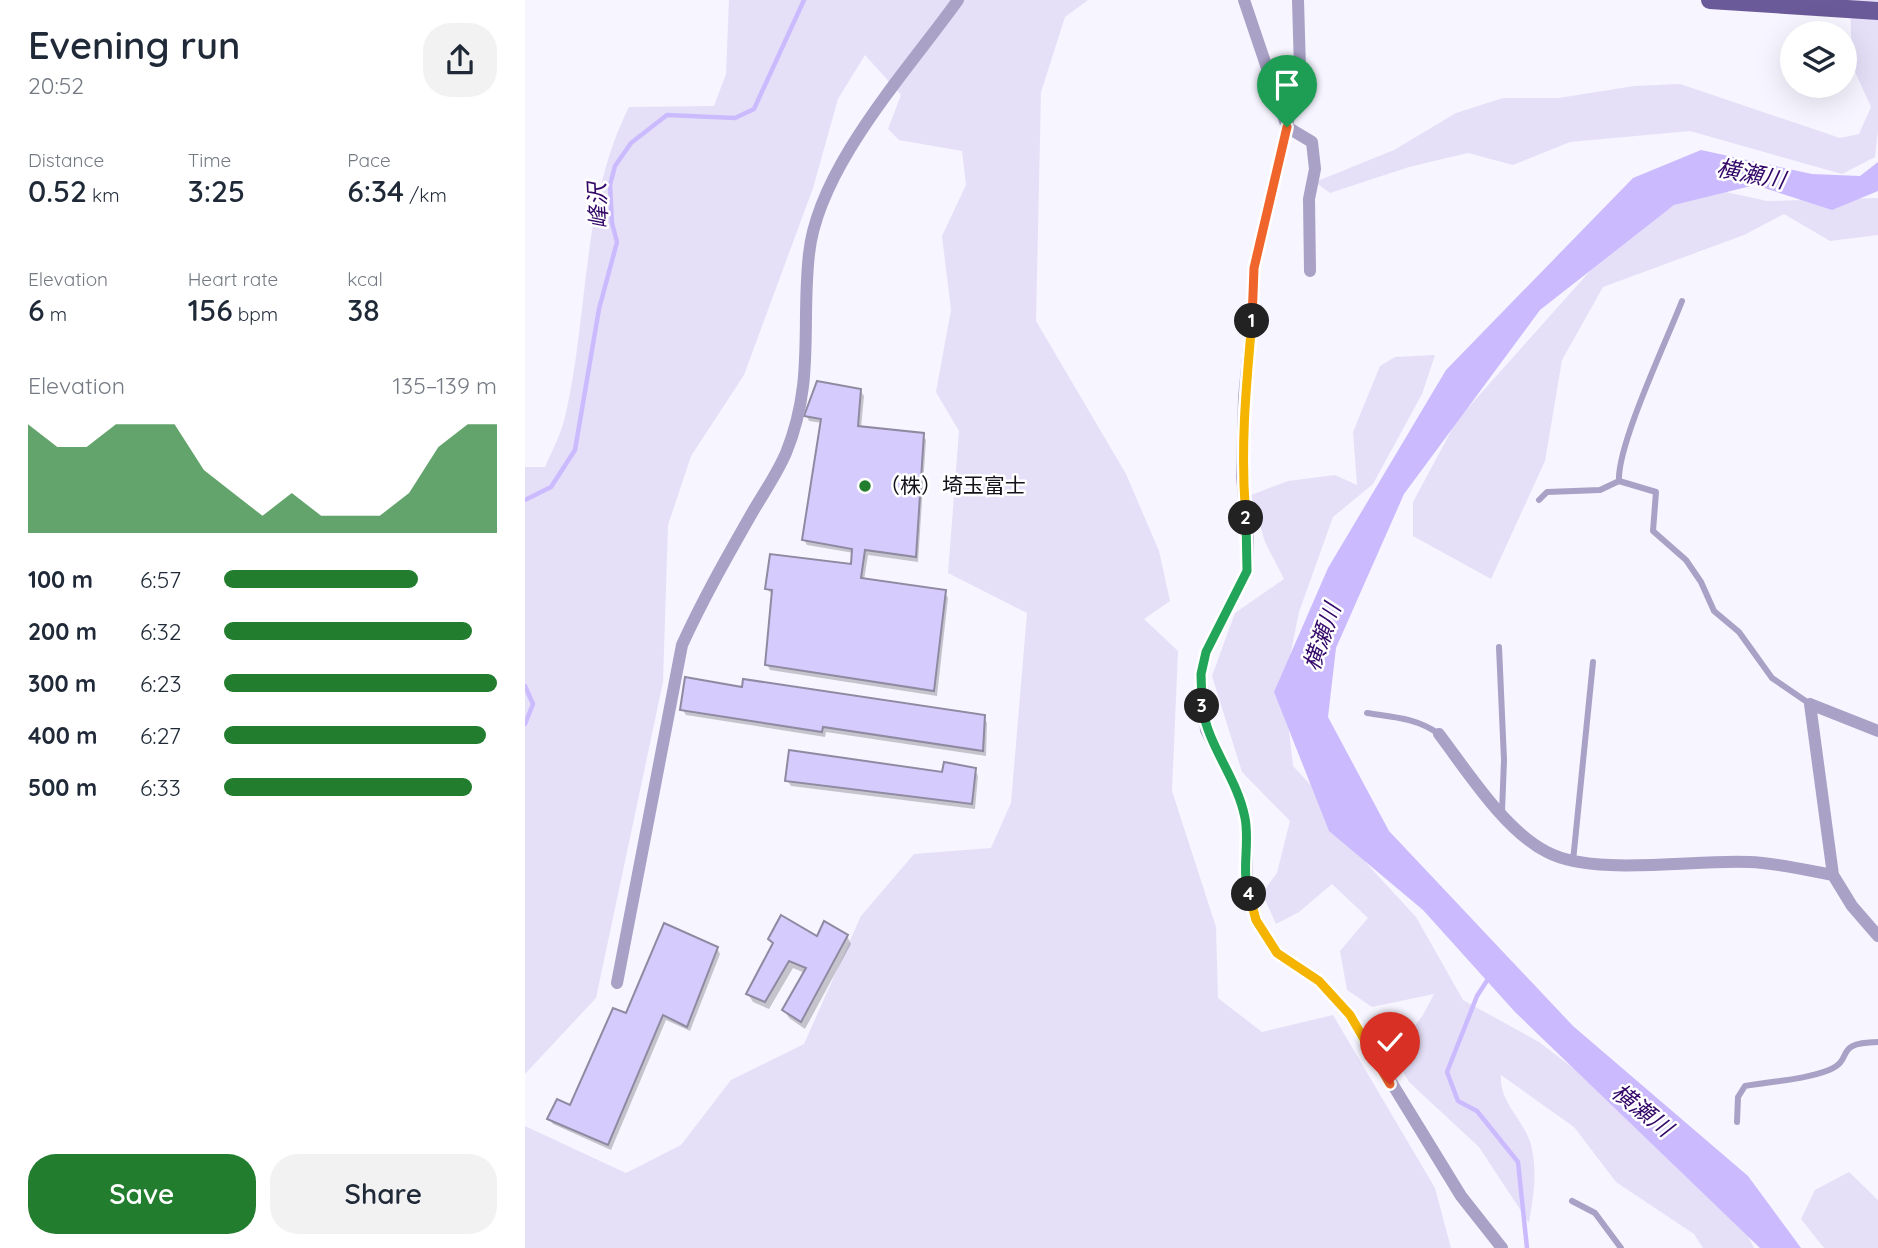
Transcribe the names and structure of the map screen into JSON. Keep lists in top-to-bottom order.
{
  "water": ["横瀬川", "峰沢"],
  "places": ["（株）埼玉富士"],
  "page": {
    "heading": ["Evening run", "20:52"],
    "stats": [
      ["Distance", "0.52 km"],
      ["Time", "3:25"],
      ["Pace", "6:34 /km"],
      ["Elevation", "6 m"],
      ["Heart rate", "156 bpm"],
      ["kcal", "38"]
    ],
    "pins": [
      "1",
      "2",
      "3",
      "4"
    ],
    "chart": ["Elevation", "135–139 m"],
    "list": [
      {
        "name": "100 m",
        "note": "6:57"
      },
      {
        "name": "200 m",
        "note": "6:32"
      },
      {
        "name": "300 m",
        "note": "6:23"
      },
      {
        "name": "400 m",
        "note": "6:27"
      },
      {
        "name": "500 m",
        "note": "6:33"
      }
    ],
    "buttons": ["Save", "Share"]
  }
}
